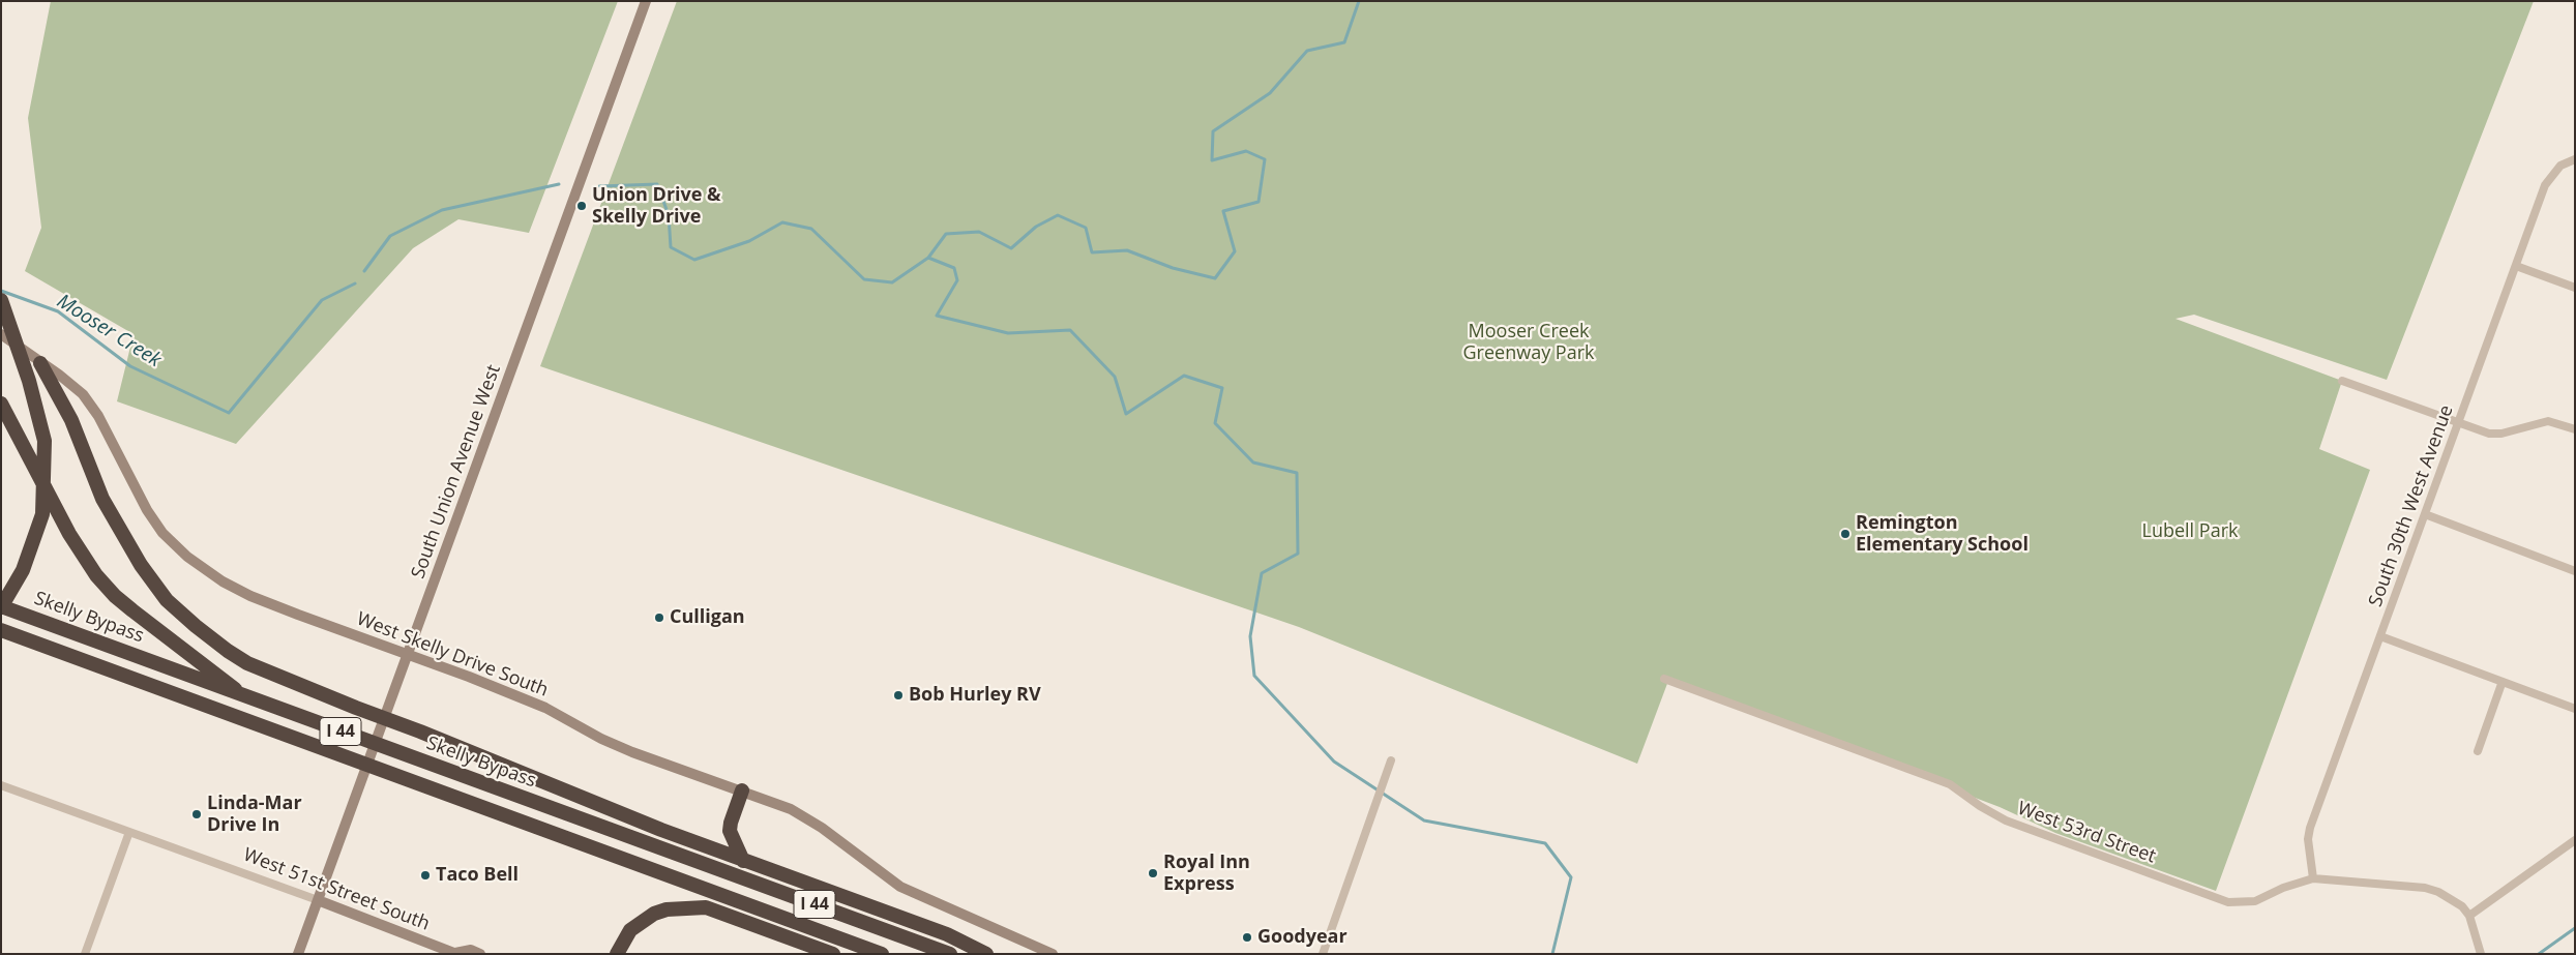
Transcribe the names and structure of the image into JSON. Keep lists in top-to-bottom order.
{
  "streets": {
    "highway": ["Skelly Bypass", "I 44"],
    "street": [
      "South Union Avenue West",
      "South 30th West Avenue",
      "West Skelly Drive South",
      "West 53rd Street",
      "West 51st Street South"
    ]
  },
  "crossings": [
    ["South Union Avenue West", "West Skelly Drive South"],
    ["South Union Avenue West", "West 51st Street South"],
    ["South 30th West Avenue", "West 53rd Street"]
  ],
  "water": ["Mooser Creek"],
  "parks": ["Mooser Creek Greenway Park", "Lubell Park"],
  "places": [
    "Union Drive & Skelly Drive",
    "Remington Elementary School",
    "Culligan",
    "Bob Hurley RV",
    "Linda-Mar Drive In",
    "Royal Inn Express",
    "Taco Bell",
    "Goodyear"
  ]
}
